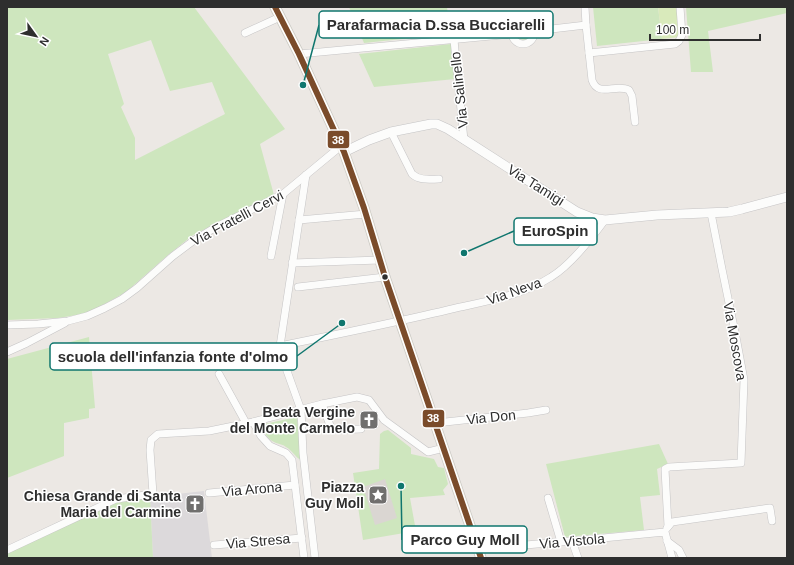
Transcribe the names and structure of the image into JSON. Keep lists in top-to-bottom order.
{
  "streets": {
    "street": [
      "Via Salinello",
      "Via Tamigi",
      "Via Fratelli Cervi",
      "Via Neva",
      "Via Moscova",
      "Via Don",
      "Via Arona",
      "Via Stresa",
      "Via Vistola"
    ]
  },
  "crossings": [
    ["Via Salinello", "Via Tamigi"],
    ["Via Tamigi", "Via Fratelli Cervi"],
    ["Via Tamigi", "Via Neva"],
    ["Via Tamigi", "Via Moscova"],
    ["Via Moscova", "Via Vistola"]
  ],
  "places": {
    "other": [
      "Parafarmacia D.ssa Bucciarelli",
      "EuroSpin",
      "scuola dell'infanzia fonte d'olmo",
      "Parco Guy Moll"
    ],
    "church": ["Beata Vergine del Monte Carmelo", "Chiesa Grande di Santa Maria del Carmine"],
    "place": ["Piazza Guy Moll"]
  },
  "lines": ["transit line 38"],
  "scale_bar": "100 m",
  "north": "bottom right"
}
